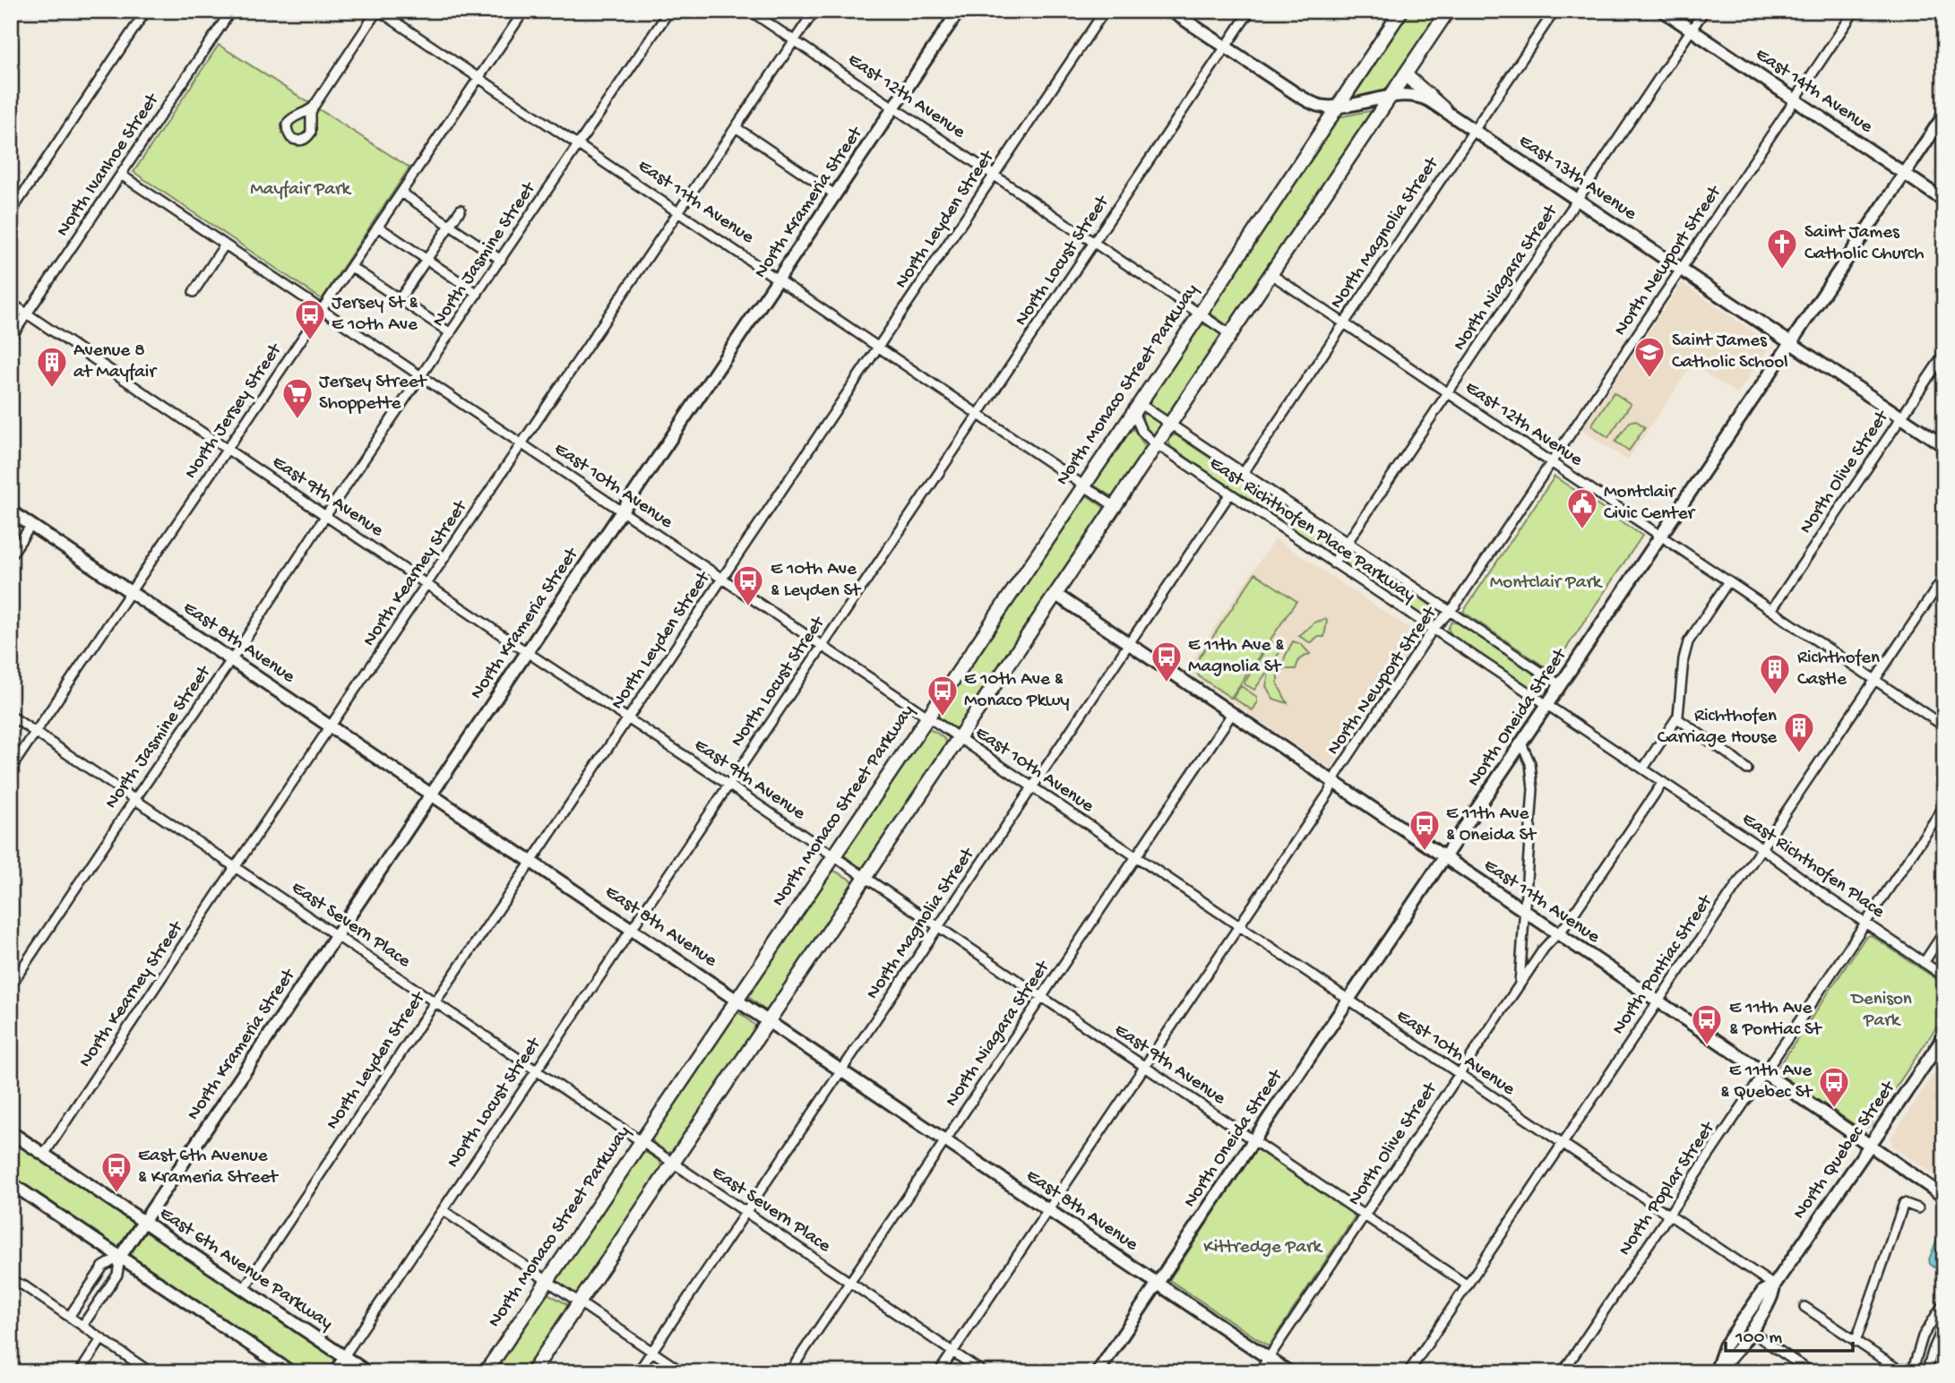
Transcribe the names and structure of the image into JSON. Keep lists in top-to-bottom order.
{
  "streets": {
    "main road": ["North Monaco Street Parkway"],
    "street": [
      "East 14th Avenue",
      "East 12th Avenue",
      "North Ivanhoe Street",
      "East 13th Avenue",
      "East 11th Avenue",
      "North Krameria Street",
      "North Leyden Street",
      "North Magnolia Street",
      "North Jasmine Street",
      "North Locust Street",
      "North Newport Street",
      "North Niagara Street",
      "North Jersey Street",
      "North Olive Street",
      "East 10th Avenue",
      "East 9th Avenue",
      "East Richthofen Place Parkway",
      "North Kearney Street",
      "East 8th Avenue",
      "North Oneida Street",
      "East Richthofen Place",
      "East Severn Place",
      "North Pontiac Street",
      "North Quebec Street",
      "North Poplar Street",
      "East 6th Avenue Parkway"
    ]
  },
  "crossings": [
    ["East 14th Avenue", "North Newport Street"],
    ["East 14th Avenue", "North Niagara Street"],
    ["East 14th Avenue", "North Oneida Street"],
    ["East 12th Avenue", "North Krameria Street"],
    ["East 12th Avenue", "North Leyden Street"],
    ["East 12th Avenue", "North Magnolia Street"],
    ["East 12th Avenue", "North Locust Street"],
    ["East 12th Avenue", "North Newport Street"],
    ["East 12th Avenue", "North Niagara Street"],
    ["East 12th Avenue", "North Monaco Street Parkway"],
    ["East 12th Avenue", "North Olive Street"],
    ["East 12th Avenue", "North Kearney Street"],
    ["East 12th Avenue", "North Oneida Street"],
    ["East 12th Avenue", "North Pontiac Street"],
    ["North Ivanhoe Street", "East 10th Avenue"],
    ["North Ivanhoe Street", "East 9th Avenue"],
    ["East 13th Avenue", "North Magnolia Street"],
    ["East 13th Avenue", "North Locust Street"],
    ["East 13th Avenue", "North Newport Street"],
    ["East 13th Avenue", "North Niagara Street"],
    ["East 13th Avenue", "North Monaco Street Parkway"],
    ["East 13th Avenue", "North Olive Street"],
    ["East 13th Avenue", "North Oneida Street"],
    ["East 11th Avenue", "North Krameria Street"],
    ["East 11th Avenue", "North Leyden Street"],
    ["East 11th Avenue", "North Magnolia Street"],
    ["East 11th Avenue", "North Jasmine Street"],
    ["East 11th Avenue", "North Locust Street"],
    ["East 11th Avenue", "North Newport Street"],
    ["East 11th Avenue", "North Niagara Street"],
    ["East 11th Avenue", "North Monaco Street Parkway"],
    ["East 11th Avenue", "North Jersey Street"],
    ["East 11th Avenue", "North Olive Street"],
    ["East 11th Avenue", "North Kearney Street"],
    ["East 11th Avenue", "North Oneida Street"],
    ["East 11th Avenue", "North Pontiac Street"],
    ["East 11th Avenue", "North Quebec Street"],
    ["East 11th Avenue", "North Poplar Street"],
    ["North Krameria Street", "East 10th Avenue"],
    ["North Krameria Street", "East 9th Avenue"],
    ["North Krameria Street", "East 8th Avenue"],
    ["North Krameria Street", "East Severn Place"],
    ["North Krameria Street", "East 6th Avenue Parkway"],
    ["North Leyden Street", "East 10th Avenue"],
    ["North Leyden Street", "East 9th Avenue"],
    ["North Leyden Street", "East 8th Avenue"],
    ["North Leyden Street", "East Severn Place"],
    ["North Leyden Street", "East 6th Avenue Parkway"],
    ["North Magnolia Street", "East 10th Avenue"],
    ["North Magnolia Street", "East 9th Avenue"],
    ["North Magnolia Street", "East Richthofen Place Parkway"],
    ["North Magnolia Street", "East 8th Avenue"],
    ["North Magnolia Street", "East Severn Place"],
    ["North Jasmine Street", "East 10th Avenue"],
    ["North Jasmine Street", "East 9th Avenue"],
    ["North Jasmine Street", "East 8th Avenue"],
    ["North Jasmine Street", "East Severn Place"],
    ["North Locust Street", "East 10th Avenue"],
    ["North Locust Street", "East 9th Avenue"],
    ["North Locust Street", "East 8th Avenue"],
    ["North Locust Street", "East Severn Place"],
    ["North Locust Street", "East 6th Avenue Parkway"],
    ["North Newport Street", "East 10th Avenue"],
    ["North Newport Street", "East 9th Avenue"],
    ["North Newport Street", "East Richthofen Place Parkway"],
    ["North Newport Street", "East 8th Avenue"],
    ["North Newport Street", "East Severn Place"],
    ["North Niagara Street", "East 10th Avenue"],
    ["North Niagara Street", "East 9th Avenue"],
    ["North Niagara Street", "East Richthofen Place Parkway"],
    ["North Niagara Street", "East 8th Avenue"],
    ["North Niagara Street", "East Severn Place"],
    ["North Monaco Street Parkway", "East 10th Avenue"],
    ["North Monaco Street Parkway", "East 9th Avenue"],
    ["North Monaco Street Parkway", "East Richthofen Place Parkway"],
    ["North Monaco Street Parkway", "East 8th Avenue"],
    ["North Monaco Street Parkway", "East Severn Place"],
    ["North Jersey Street", "East 10th Avenue"],
    ["North Jersey Street", "East 9th Avenue"],
    ["North Jersey Street", "East 8th Avenue"],
    ["North Jersey Street", "East Severn Place"],
    ["North Olive Street", "East 10th Avenue"],
    ["North Olive Street", "East 9th Avenue"],
    ["North Olive Street", "East 8th Avenue"],
    ["North Olive Street", "East Richthofen Place"],
    ["East 10th Avenue", "North Kearney Street"],
    ["East 10th Avenue", "North Oneida Street"],
    ["East 10th Avenue", "North Pontiac Street"],
    ["East 10th Avenue", "North Quebec Street"],
    ["East 10th Avenue", "North Poplar Street"],
    ["East 9th Avenue", "North Kearney Street"],
    ["East 9th Avenue", "North Oneida Street"],
    ["East 9th Avenue", "North Pontiac Street"],
    ["East Richthofen Place Parkway", "North Oneida Street"],
    ["North Kearney Street", "East 8th Avenue"],
    ["North Kearney Street", "East Severn Place"],
    ["North Kearney Street", "East 6th Avenue Parkway"],
    ["East 8th Avenue", "North Oneida Street"],
    ["East Richthofen Place", "North Pontiac Street"],
    ["East Richthofen Place", "North Poplar Street"]
  ],
  "parks": [
    "Mayfair Park",
    "Montclair Park",
    "Denison Park",
    "Kittredge Park"
  ],
  "places": {
    "church": ["Saint James Catholic Church"],
    "bus stop": [
      "Jersey St & E 10th Ave",
      "E 10th Ave & Leyden St",
      "E 11th Ave & Magnolia St",
      "E 10th Ave & Monaco Pkwy",
      "E 11th Ave & Oneida St",
      "E 11th Ave & Pontiac St",
      "E 11th Ave & Quebec St",
      "East 6th Avenue & Krameria Street"
    ],
    "school or university": ["Saint James Catholic School"],
    "building": ["Avenue 8 at Mayfair", "Richthofen Castle", "Richthofen Carriage House"],
    "supermarket": ["Jersey Street Shoppette"],
    "public building": ["Montclair Civic Center"]
  },
  "scale_bar": "100 m"
}
